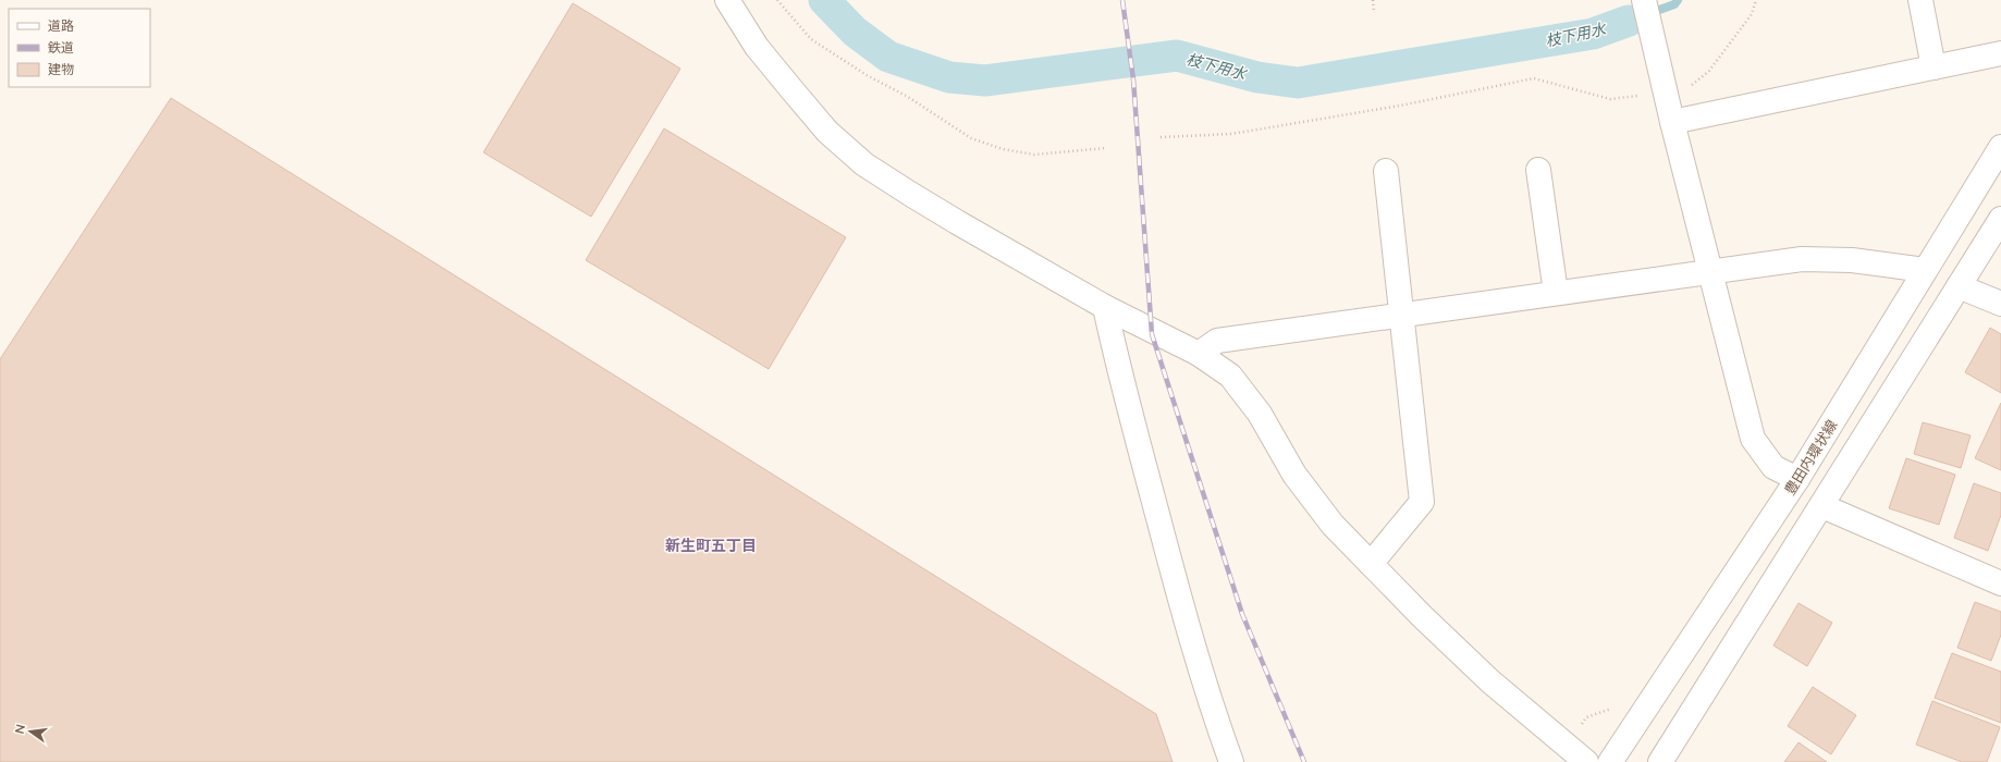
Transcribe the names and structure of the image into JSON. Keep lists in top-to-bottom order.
{
  "streets": {
    "street": ["豊田内環状線"]
  },
  "districts": ["新生町五丁目"],
  "water": ["枝下用水"],
  "legend": ["道路", "鉄道", "建物"],
  "north": "left"
}
